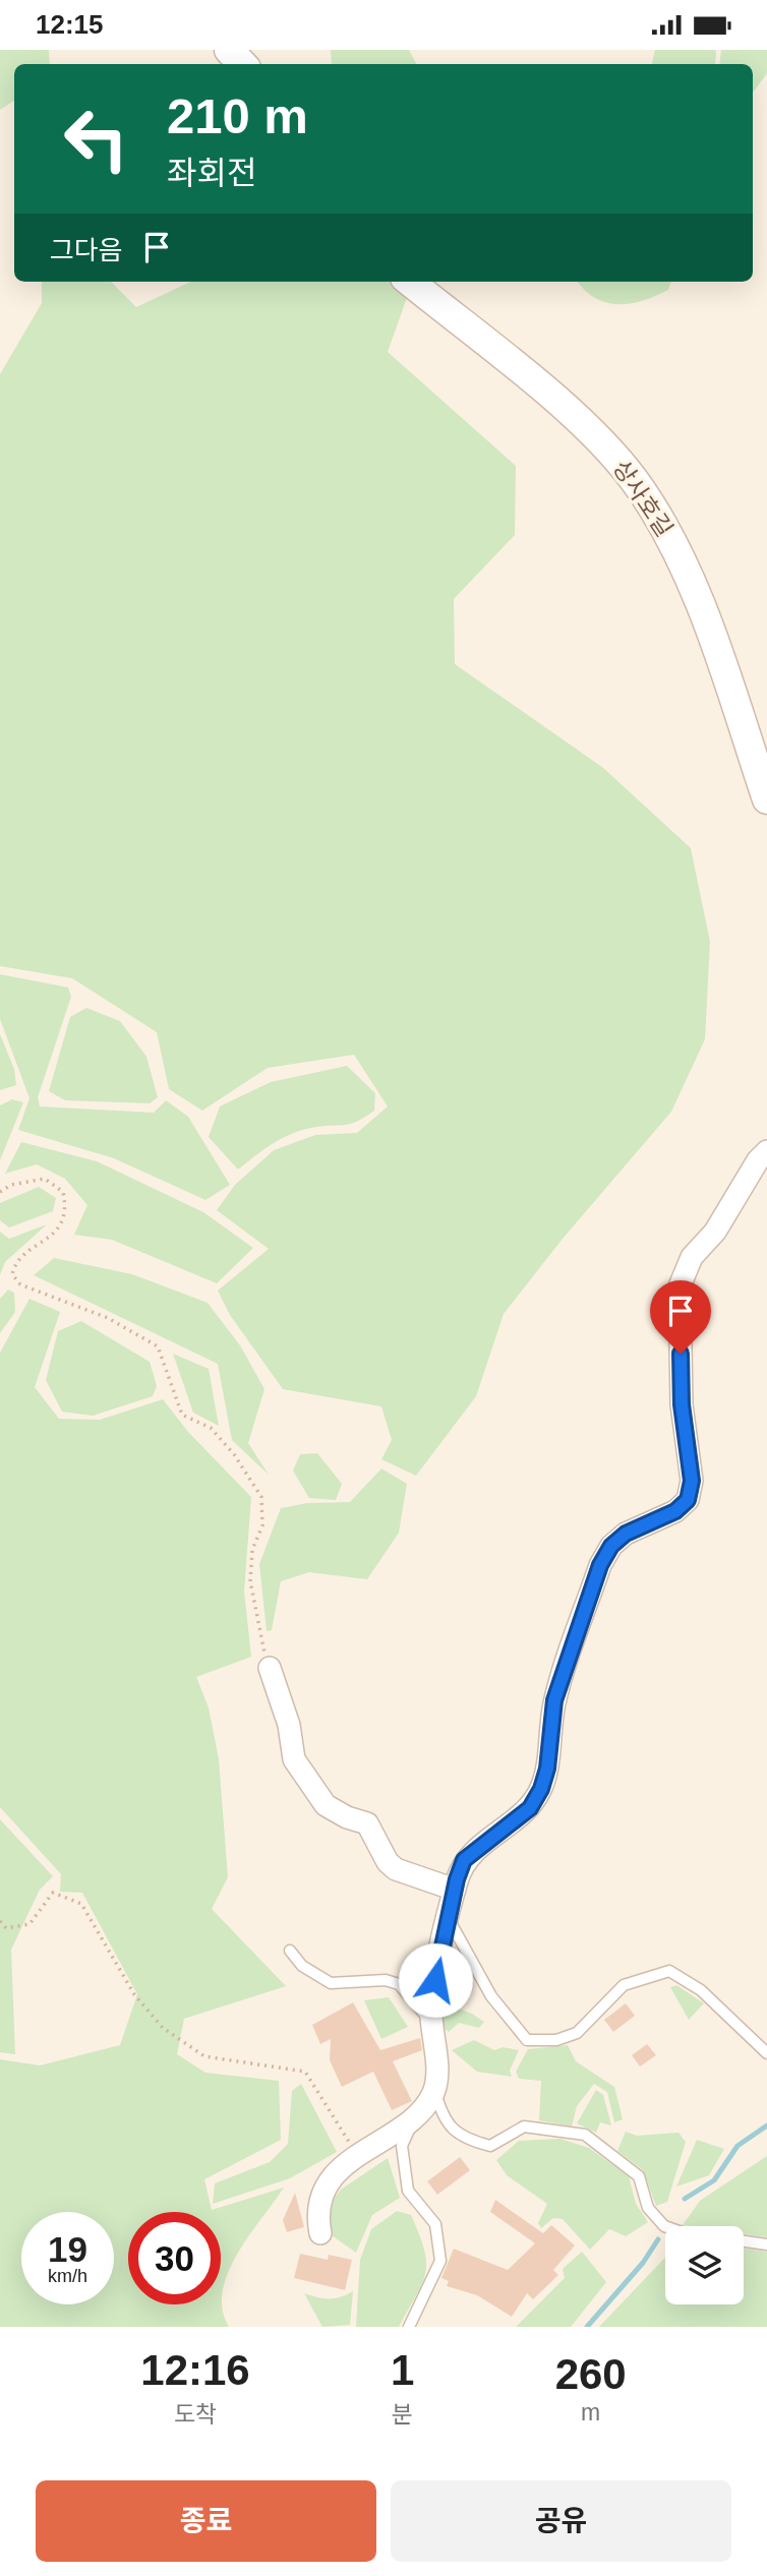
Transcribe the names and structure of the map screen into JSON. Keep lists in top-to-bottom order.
{
  "streets": {
    "street": ["상사호길"]
  },
  "page": {
    "status": "12:15",
    "turn": ["210 m", "좌회전"],
    "then": "그다음",
    "speed": "19 km/h",
    "limit": "30",
    "eta": [
      "12:16",
      "도착",
      "1",
      "분",
      "260",
      "m"
    ],
    "buttons": ["종료", "공유"]
  }
}
